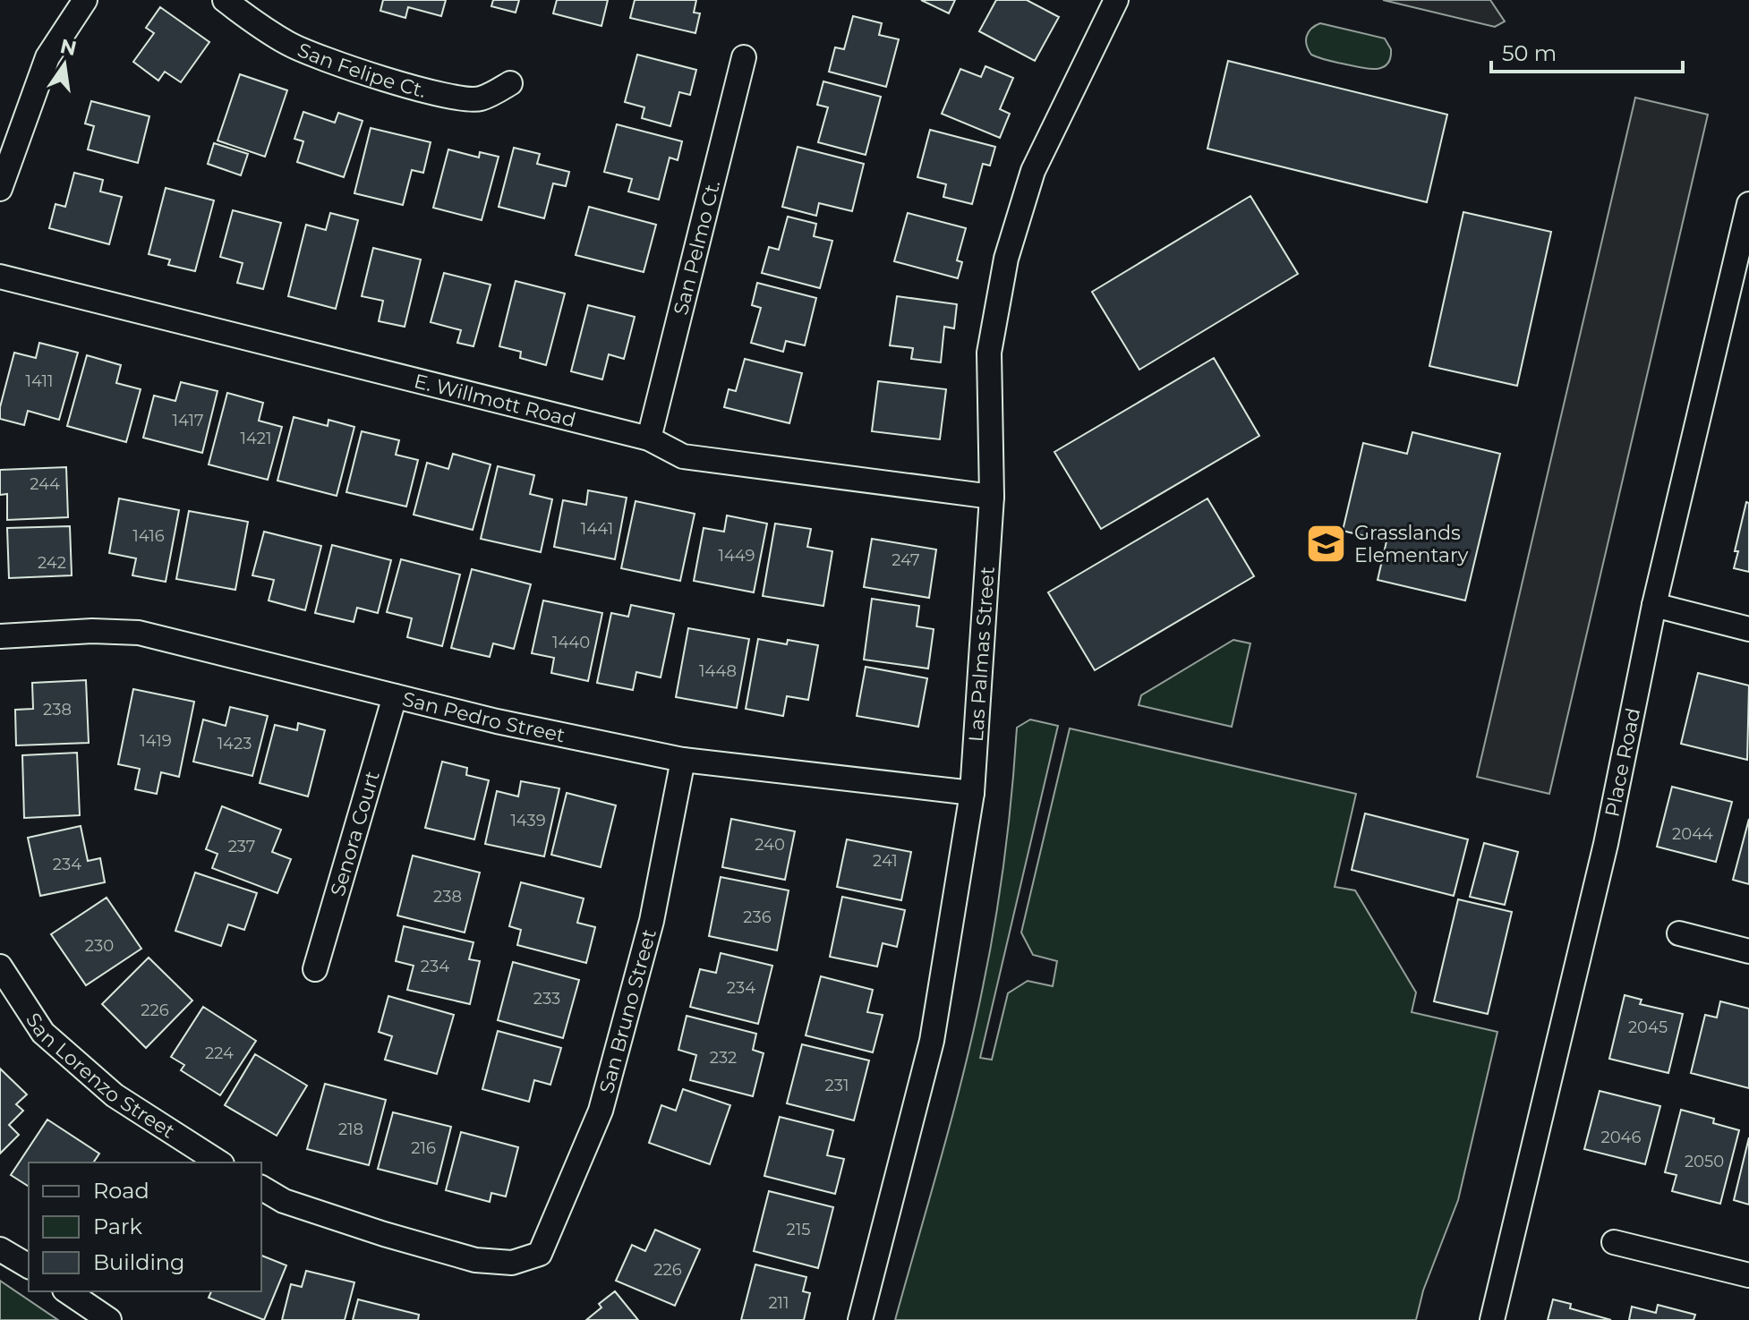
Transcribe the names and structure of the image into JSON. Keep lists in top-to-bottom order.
{
  "streets": {
    "street": [
      "San Felipe Ct.",
      "San Pelmo Ct.",
      "E. Willmott Road",
      "Las Palmas Street",
      "San Pedro Street",
      "Place Road",
      "Senora Court",
      "San Bruno Street",
      "San Lorenzo Street"
    ]
  },
  "crossings": [
    ["San Pelmo Ct.", "E. Willmott Road"],
    ["E. Willmott Road", "Las Palmas Street"],
    ["Las Palmas Street", "San Pedro Street"],
    ["San Pedro Street", "Senora Court"],
    ["San Pedro Street", "San Bruno Street"]
  ],
  "places": {
    "school or university": ["Grasslands Elementary"]
  },
  "house_numbers": [
    "1411",
    "1417",
    "1421",
    "244",
    "1441",
    "1416",
    "1449",
    "247",
    "242",
    "1440",
    "1448",
    "238",
    "1419",
    "1423",
    "1439",
    "2044",
    "240",
    "237",
    "241",
    "234",
    "238",
    "236",
    "230",
    "234",
    "234",
    "233",
    "226",
    "2045",
    "224",
    "232",
    "231",
    "218",
    "2046",
    "216",
    "2050",
    "215",
    "226",
    "211"
  ],
  "legend": ["Road", "Park", "Building"],
  "scale_bar": "50 m",
  "north": "top"
}
